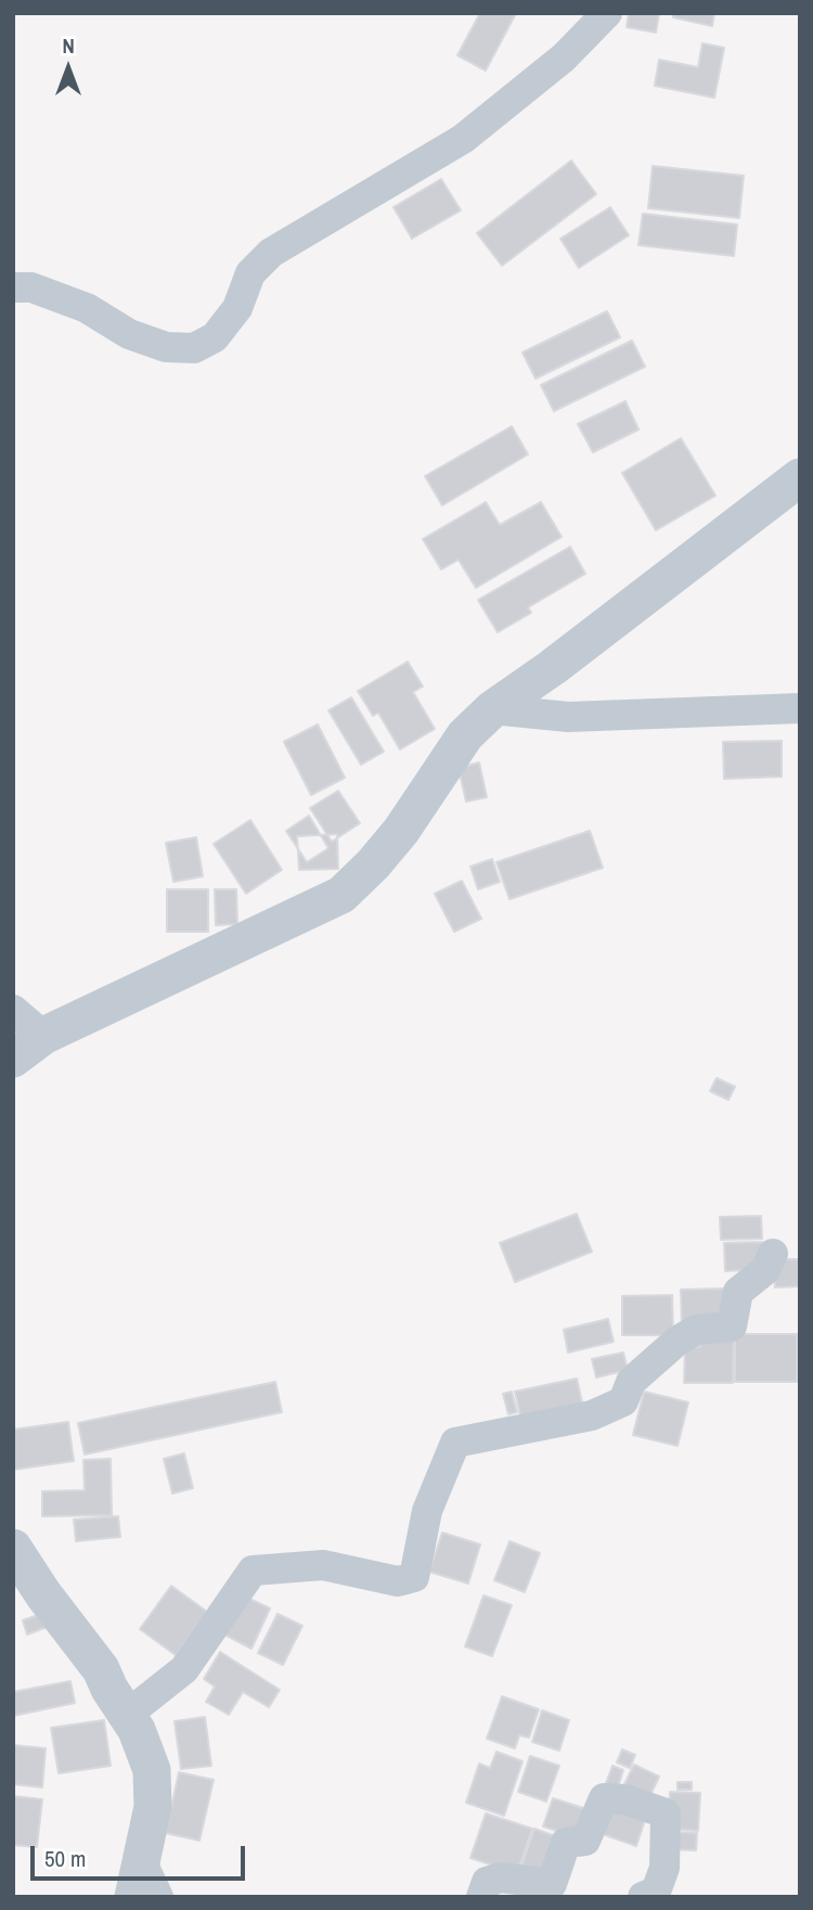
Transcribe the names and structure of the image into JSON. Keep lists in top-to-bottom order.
{
  "scale_bar": "50 m",
  "north": "top"
}
